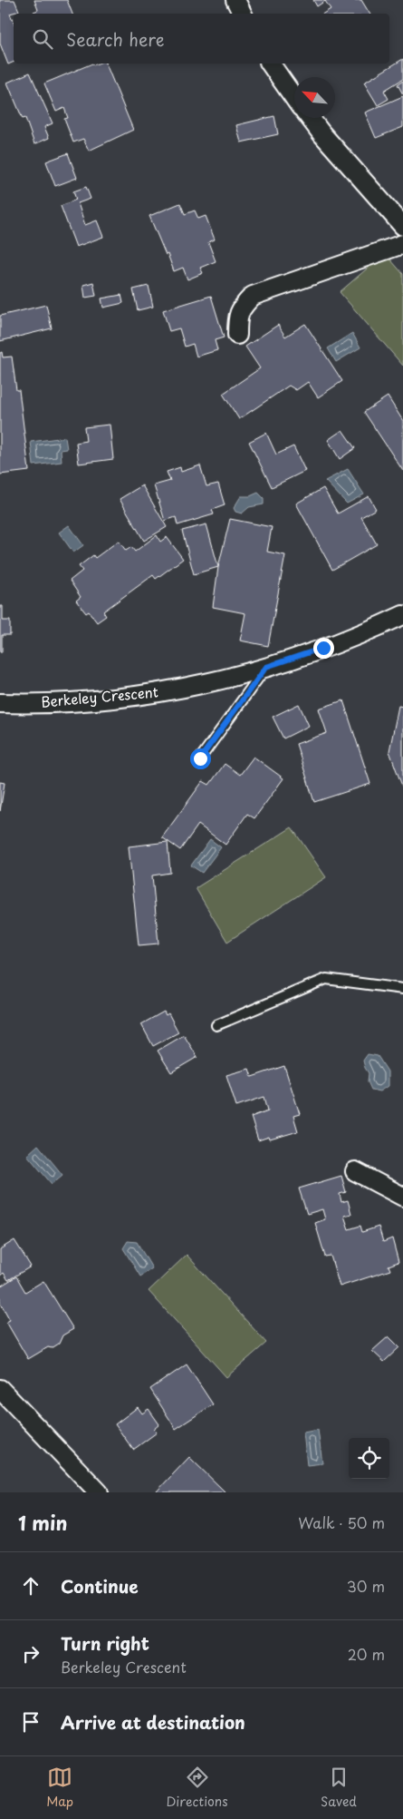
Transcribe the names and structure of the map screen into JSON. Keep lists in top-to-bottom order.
{
  "streets": {
    "street": ["Berkeley Crescent"]
  },
  "north": "top left",
  "page": {
    "search": "Search here",
    "heading": ["1 min", "Walk · 50 m"],
    "list": [
      ["Continue", "30 m"],
      ["Turn right", "Berkeley Crescent", "20 m"],
      "Arrive at destination"
    ],
    "nav": ["Map", "Directions", "Saved"]
  }
}
